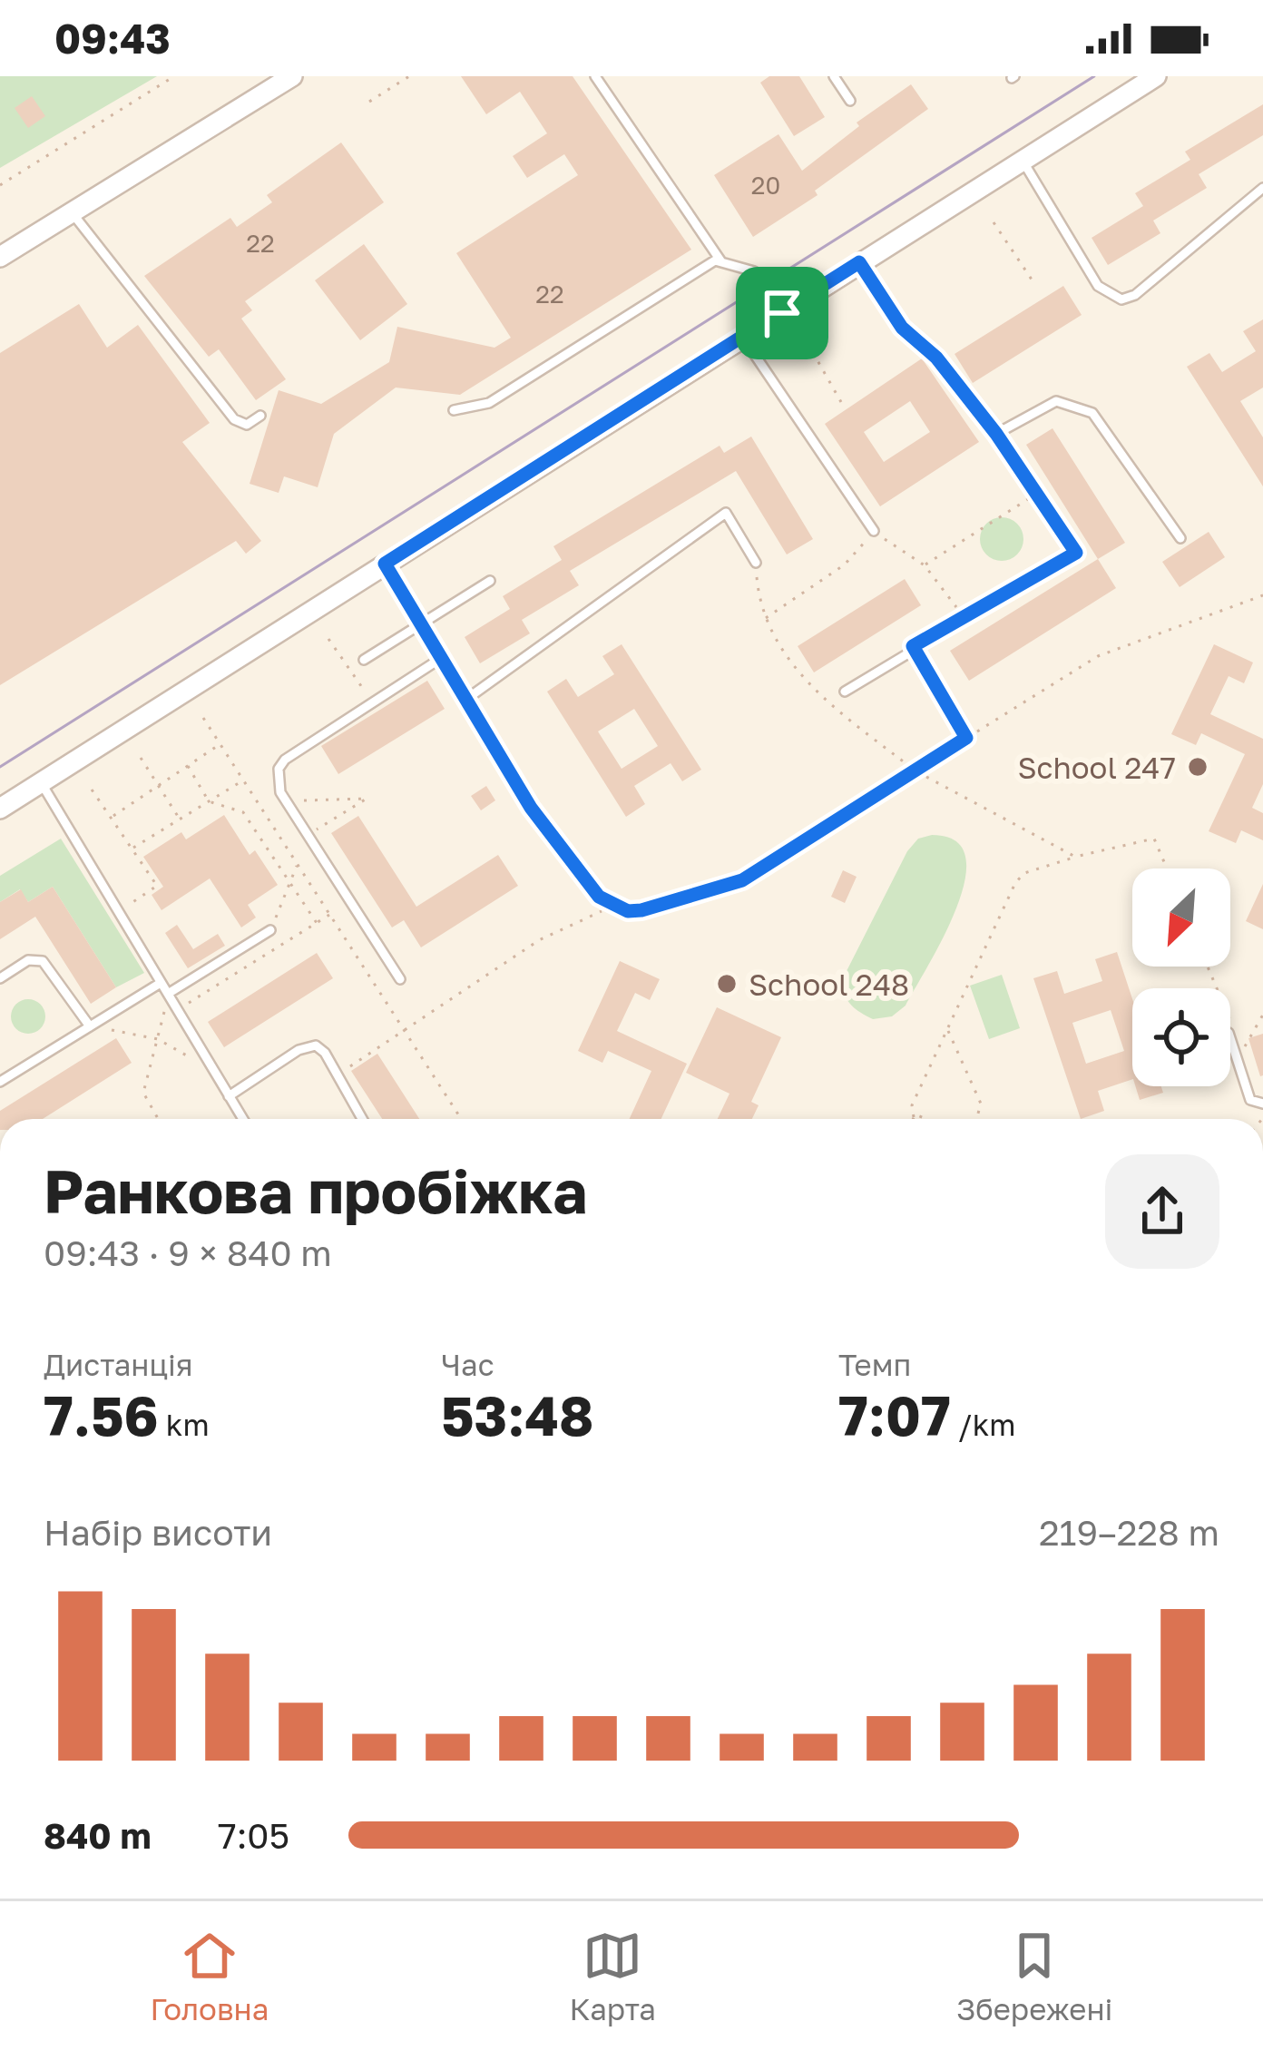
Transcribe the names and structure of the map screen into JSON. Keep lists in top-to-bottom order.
{
  "places": ["School 247", "School 248"],
  "house_numbers": ["20", "22", "22"],
  "north": "bottom left",
  "page": {
    "status": "09:43",
    "heading": ["Ранкова пробіжка", "09:43 · 9 × 840 m"],
    "stats": [
      ["Дистанція", "7.56 km"],
      ["Час", "53:48"],
      ["Темп", "7:07 /km"]
    ],
    "chart": ["Набір висоти", "219–228 m"],
    "list": [
      {
        "name": "840 m",
        "note": "7:05"
      }
    ],
    "tabs": ["Головна", "Карта", "Збережені"]
  }
}
